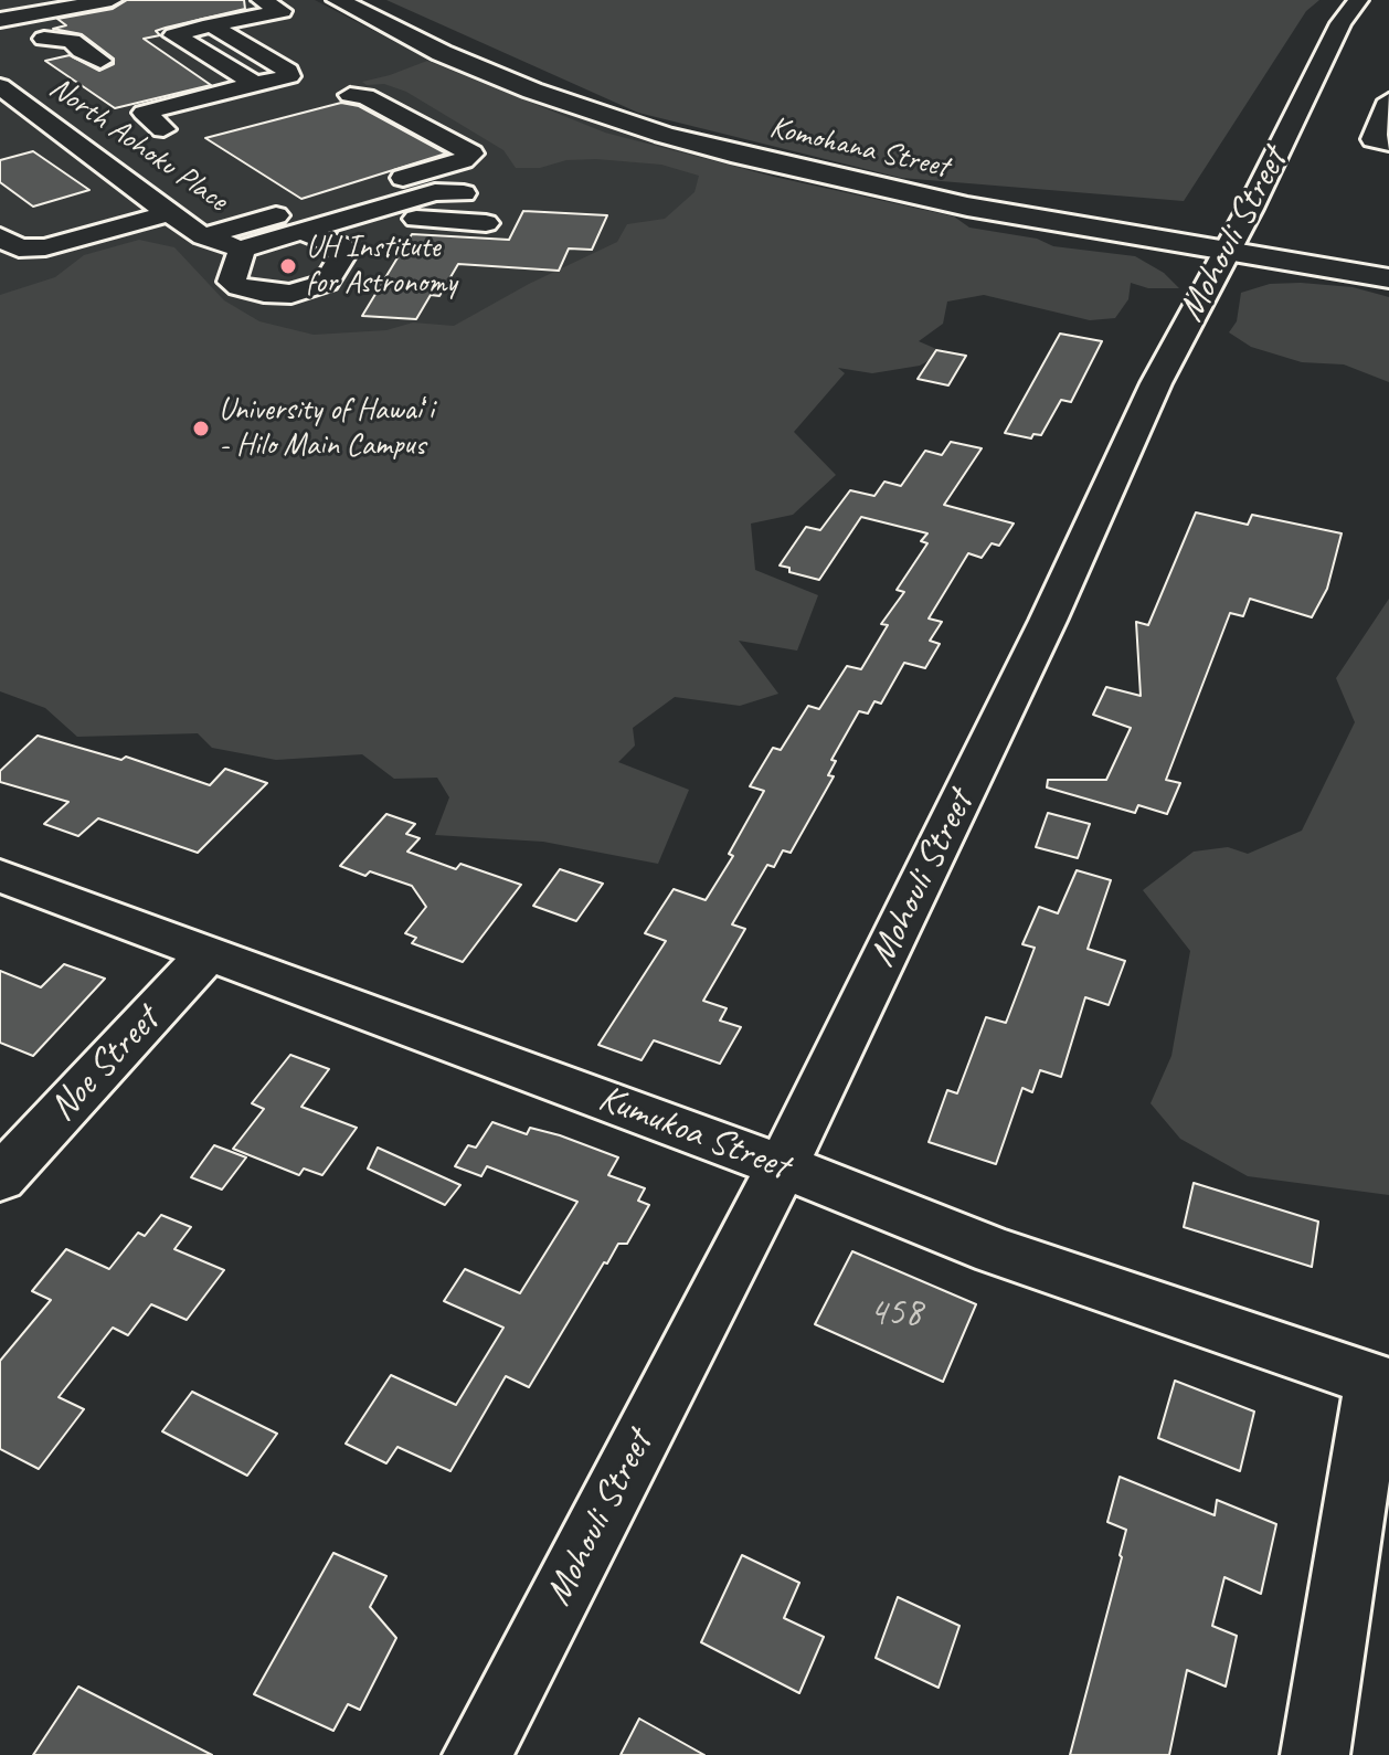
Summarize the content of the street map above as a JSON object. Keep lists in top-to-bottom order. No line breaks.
{"streets":{"main road":["Komohana Street"],"street":["North Aohoku Place","Mohouli Street","Noe Street","Kumukoa Street"]},"crossings":[["Komohana Street","Mohouli Street"],["Mohouli Street","Kumukoa Street"],["Noe Street","Kumukoa Street"]],"places":["UH Institute for Astronomy","University of Hawaiʻi - Hilo Main Campus"],"house_numbers":["458"]}
